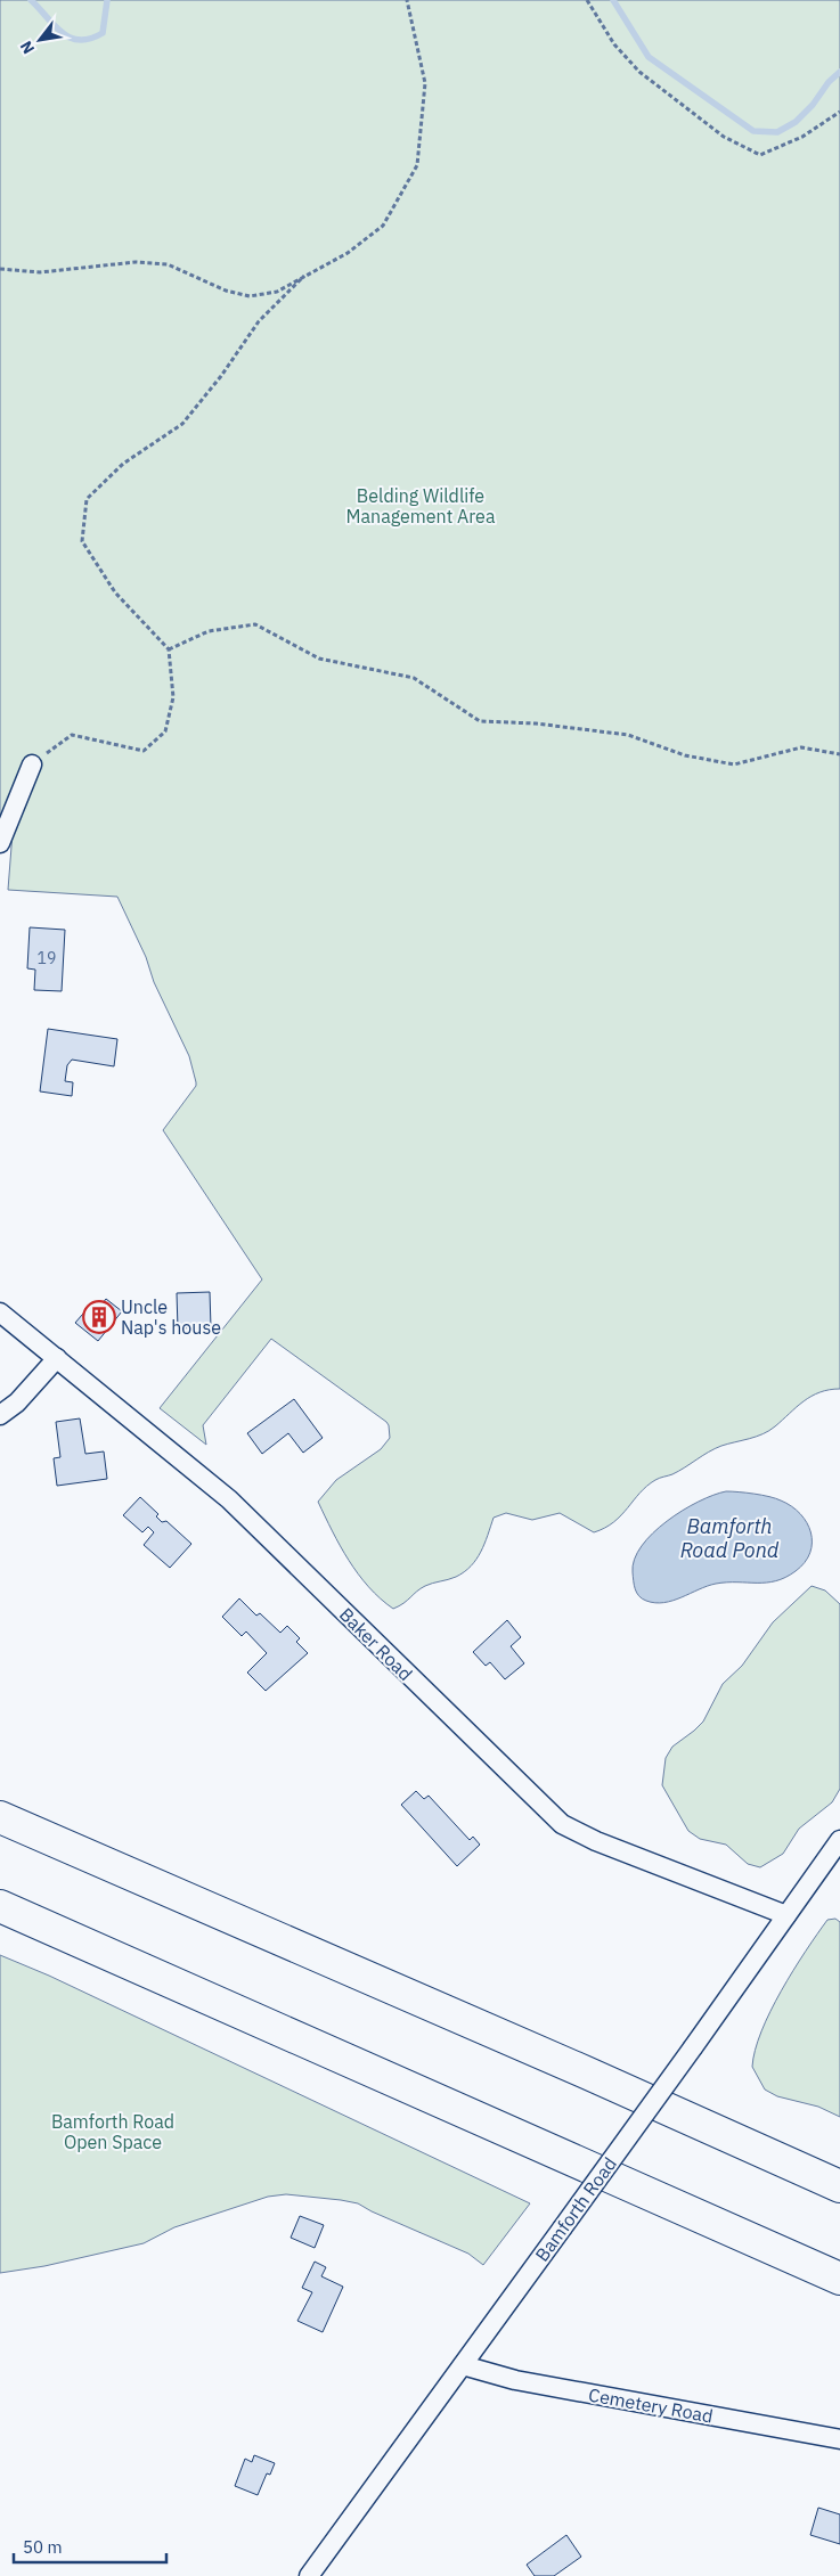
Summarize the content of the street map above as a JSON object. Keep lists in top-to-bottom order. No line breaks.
{"streets":{"street":["Baker Road","Bamforth Road","Cemetery Road"]},"crossings":[["Baker Road","Bamforth Road"],["Bamforth Road","Cemetery Road"]],"water":["Bamforth Road Pond"],"parks":["Belding Wildlife Management Area","Bamforth Road Open Space"],"places":{"building":["Uncle Nap's house"]},"house_numbers":["19"],"scale_bar":"50 m","north":"bottom left"}
